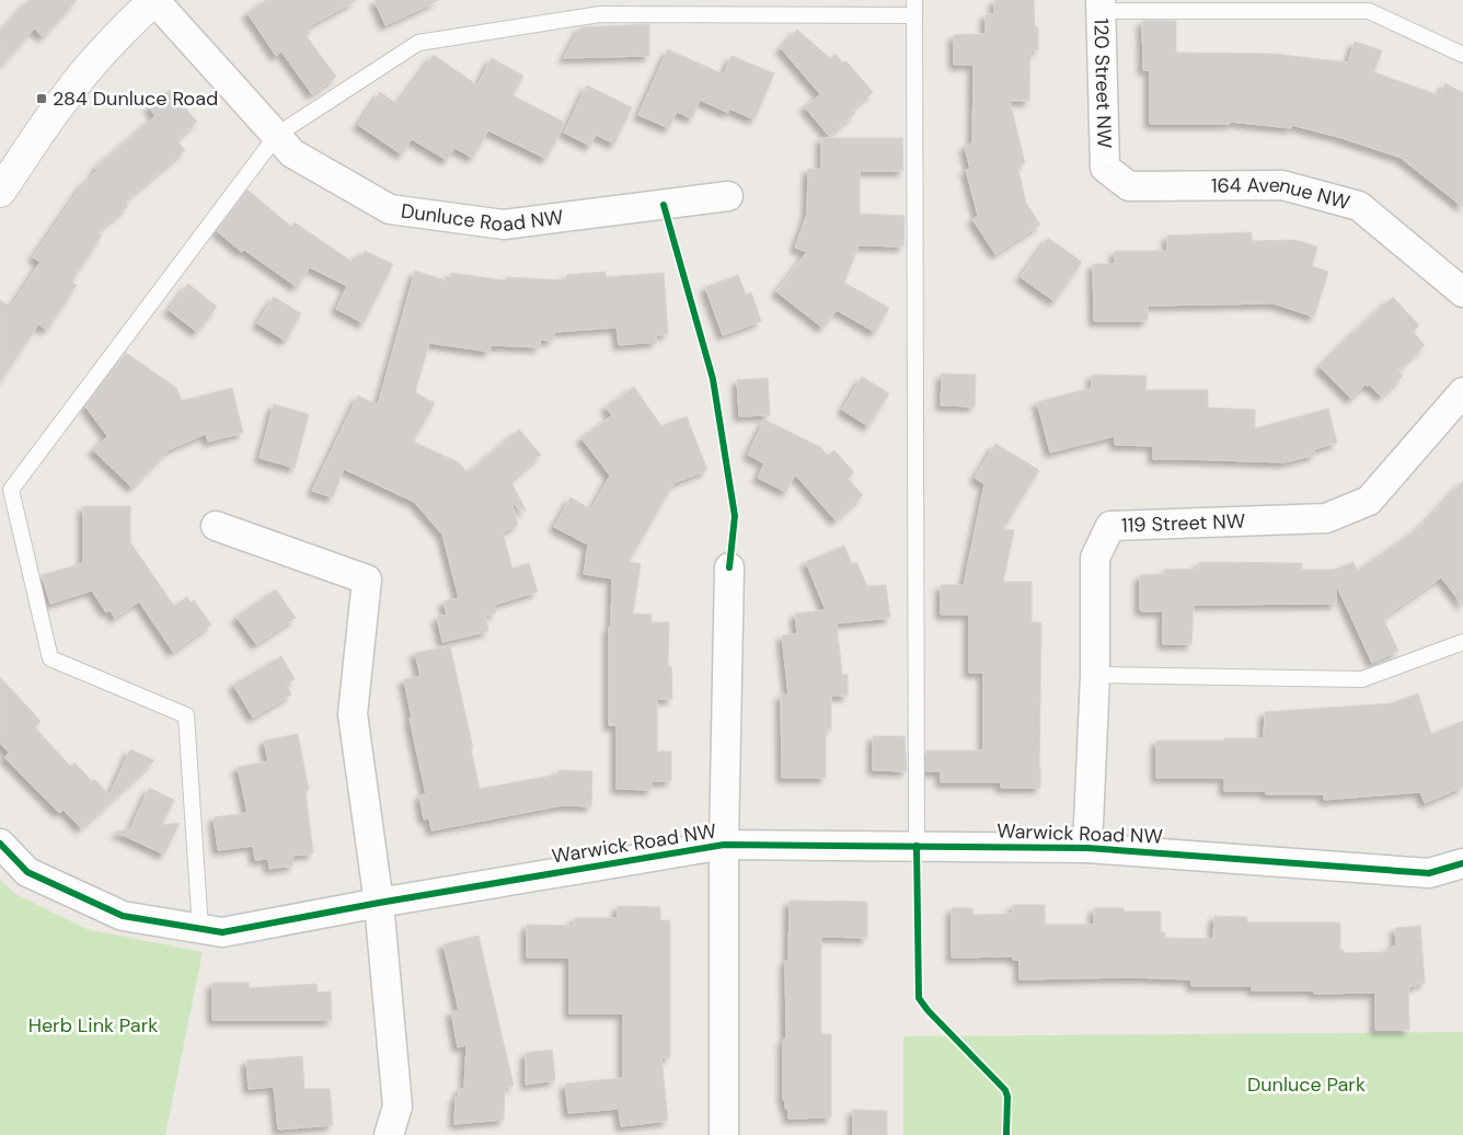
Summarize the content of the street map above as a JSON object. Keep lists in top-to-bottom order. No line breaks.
{"streets":{"street":["120 Street NW","164 Avenue NW","Dunluce Road NW","119 Street NW","Warwick Road NW"]},"crossings":[["120 Street NW","164 Avenue NW"],["119 Street NW","Warwick Road NW"]],"parks":["Herb Link Park","Dunluce Park"],"places":{"transit":["284 Dunluce Road"]}}
